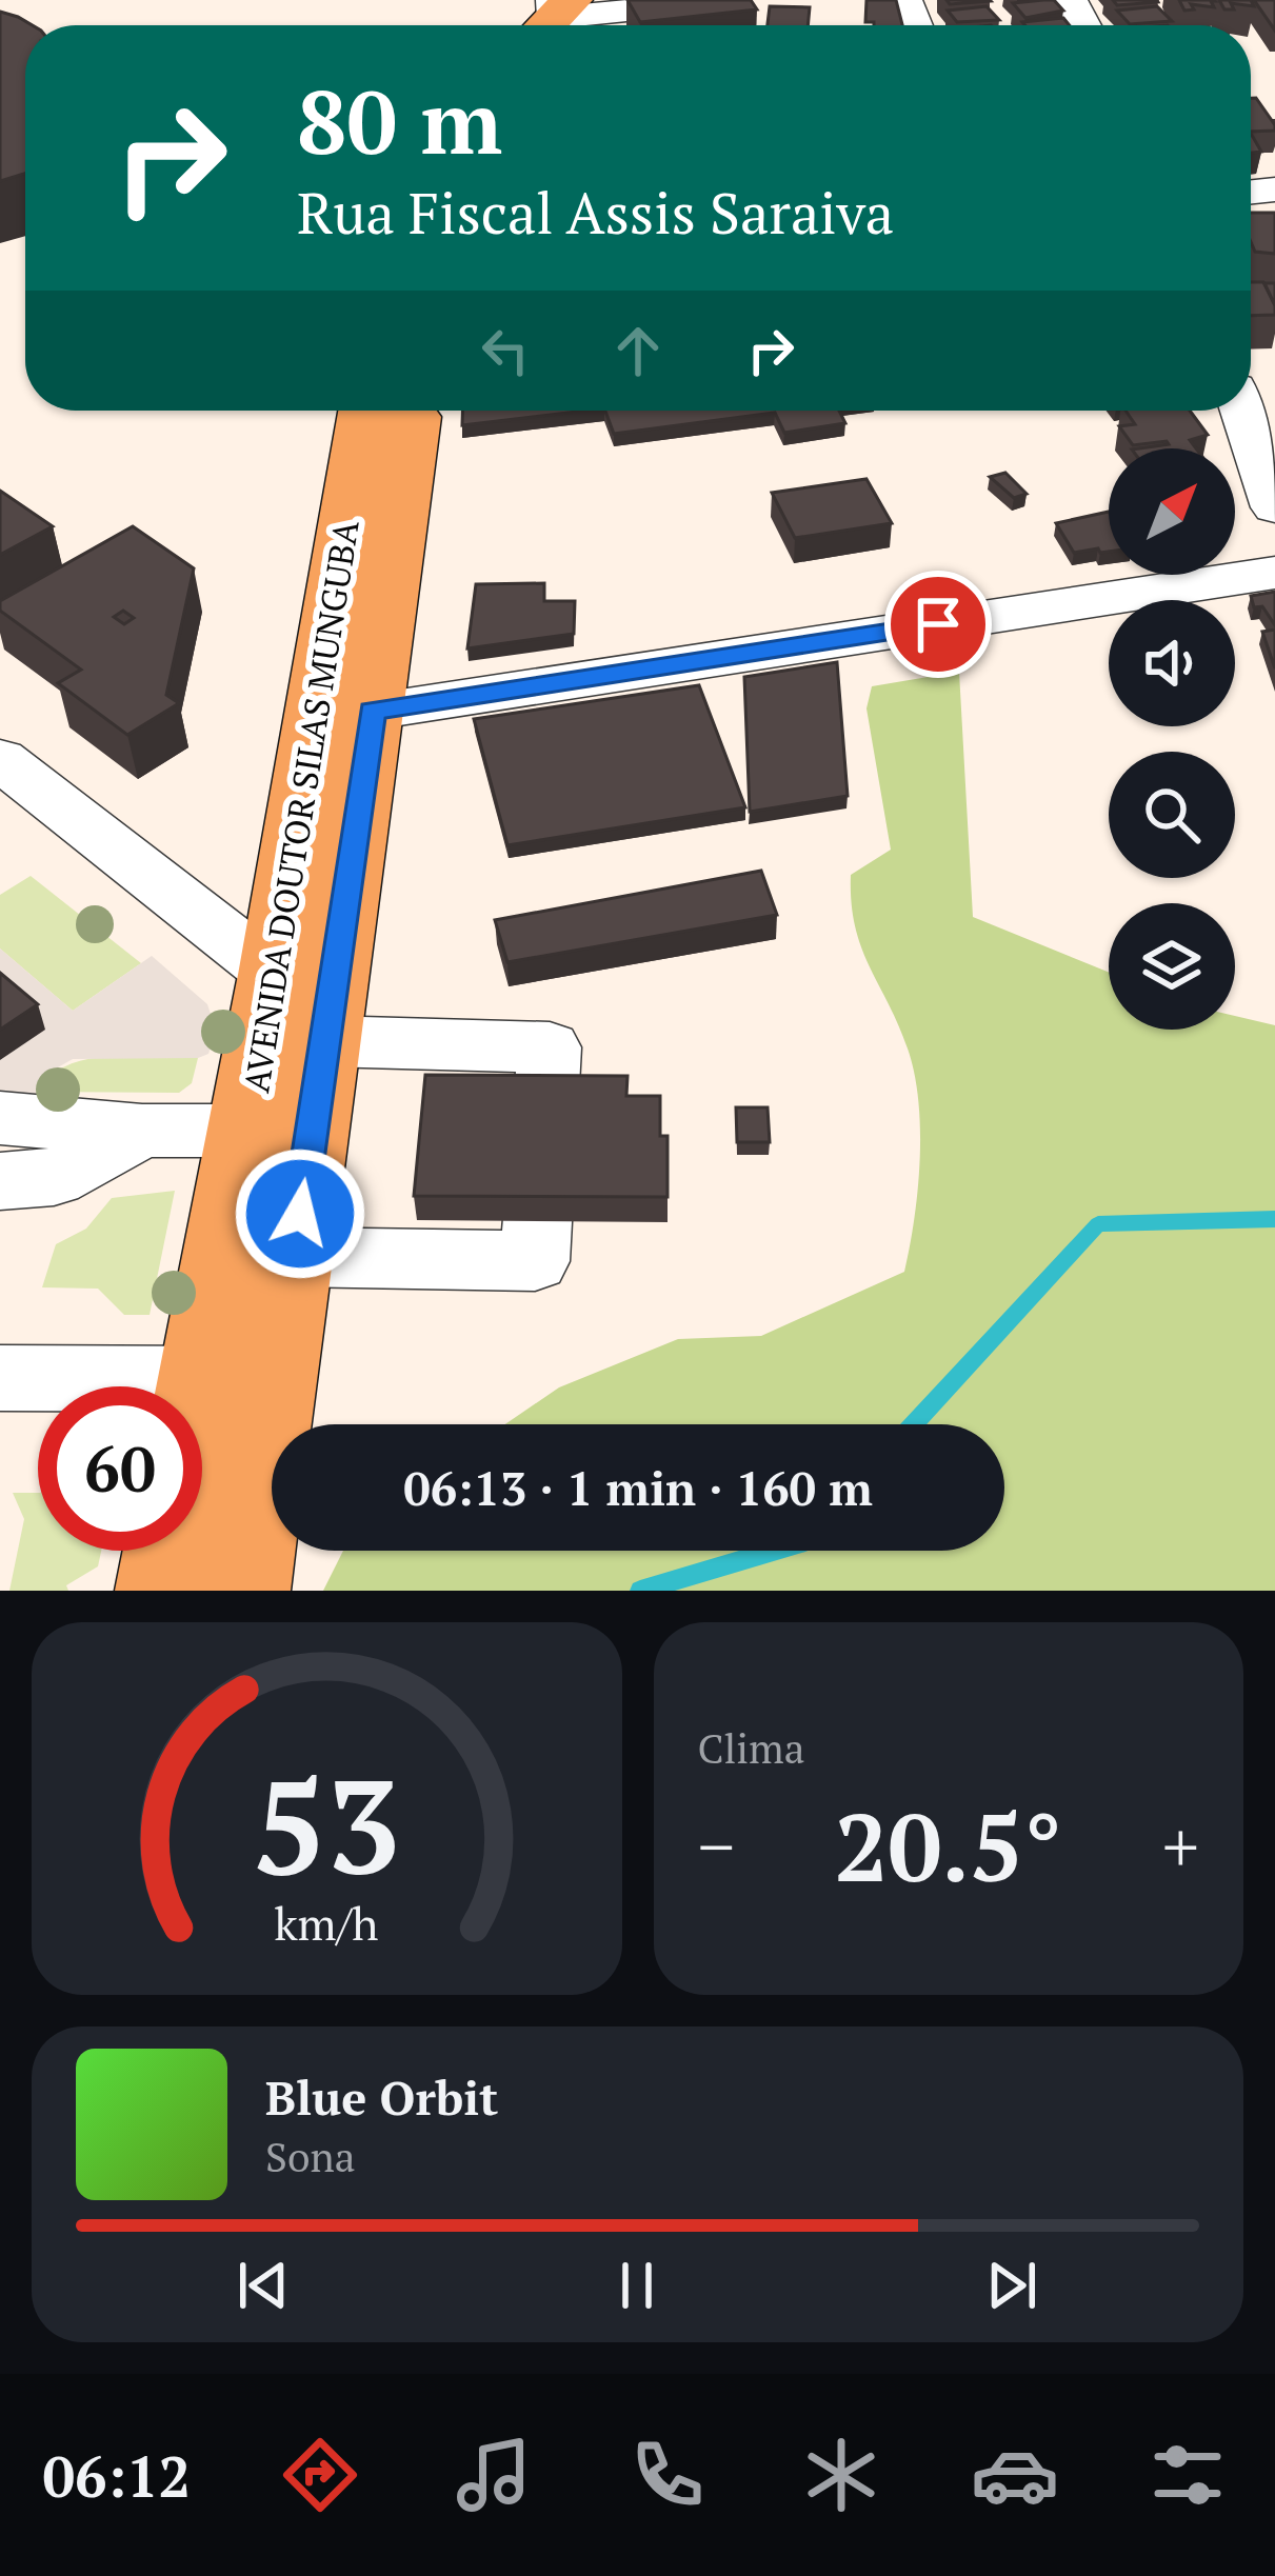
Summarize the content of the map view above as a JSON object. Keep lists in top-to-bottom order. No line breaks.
{"streets":{"main road":["AVENIDA DOUTOR SILAS MUNGUBA"]},"north":"top right","page":{"turn":["80 m","Rua Fiscal Assis Saraiva"],"limit":"60","trip":"06:13 · 1 min · 160 m","tile":"Clima","heat":["−","20.5°","+"],"song":["Blue Orbit","Sona"],"tabs":"06:12","gauge":["53","km/h"]}}
